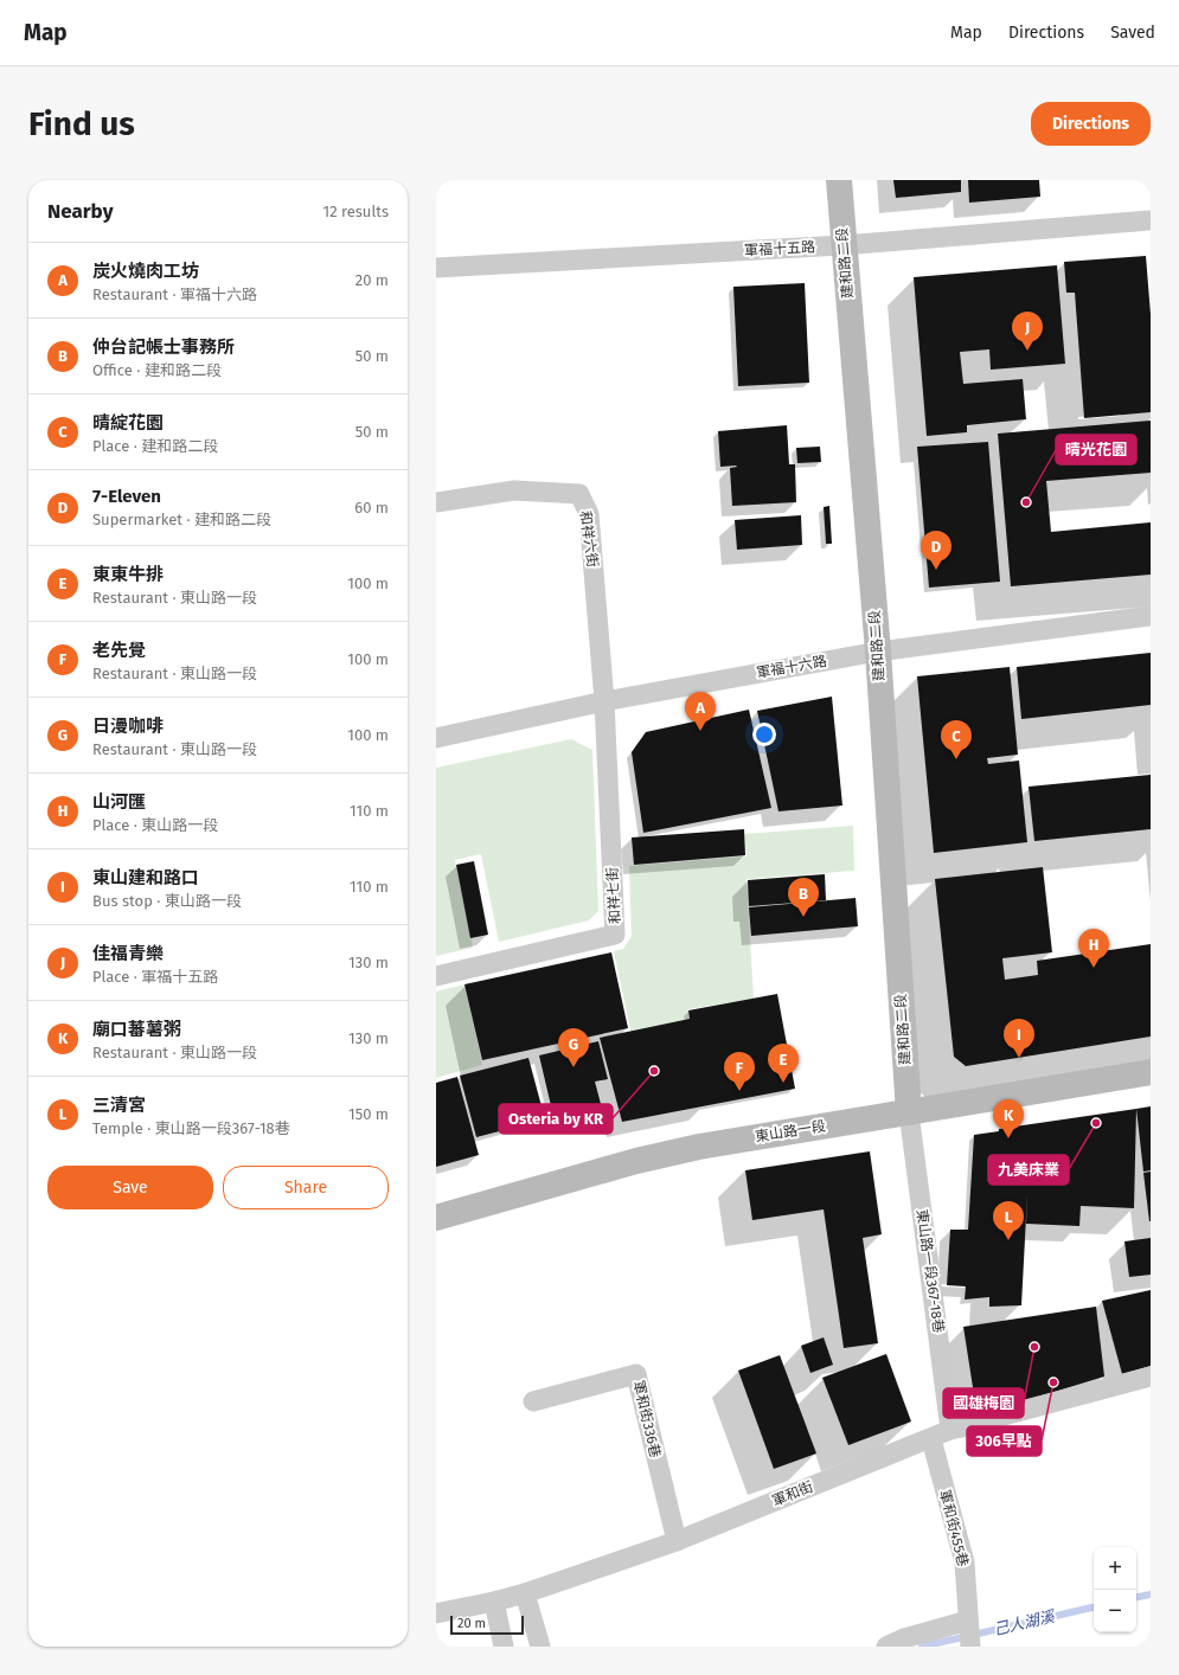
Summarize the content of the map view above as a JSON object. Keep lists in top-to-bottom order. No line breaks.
{"streets":{"street":["軍福十五路","建和路二段","和祥六街","軍福十六路","和祥七街","東山路一段","東山路一段367-18巷","軍和街336巷","軍和街","軍和街455巷"]},"crossings":[["軍福十五路","建和路二段"],["建和路二段","軍福十六路"],["建和路二段","東山路一段"],["建和路二段","東山路一段367-18巷"],["和祥六街","軍福十六路"],["和祥六街","和祥七街"],["軍福十六路","和祥七街"],["東山路一段","東山路一段367-18巷"],["東山路一段367-18巷","軍和街"],["軍和街336巷","軍和街"],["軍和街","軍和街455巷"]],"water":["己人湖溪"],"places":["晴光花園","Osteria by KR","九美床業","國雄梅園","306早點"],"scale_bar":"20 m","page":{"header":"Map","nav":["Map","Directions","Saved"],"buttons":["Directions",["Save","Share"]],"title":"Find us","heading":["Nearby","12 results"],"list":[{"mark":"A","name":"炭火燒肉工坊","note":"Restaurant · 軍福十六路","value":"20 m"},{"mark":"B","name":"仲台記帳士事務所","note":"Office · 建和路二段","value":"50 m"},{"mark":"C","name":"晴綻花園","note":"Place · 建和路二段","value":"50 m"},{"mark":"D","name":"7-Eleven","note":"Supermarket · 建和路二段","value":"60 m"},{"mark":"E","name":"東東牛排","note":"Restaurant · 東山路一段","value":"100 m"},{"mark":"F","name":"老先覺","note":"Restaurant · 東山路一段","value":"100 m"},{"mark":"G","name":"日漫咖啡","note":"Restaurant · 東山路一段","value":"100 m"},{"mark":"H","name":"山河匯","note":"Place · 東山路一段","value":"110 m"},{"mark":"I","name":"東山建和路口","note":"Bus stop · 東山路一段","value":"110 m"},{"mark":"J","name":"佳福青樂","note":"Place · 軍福十五路","value":"130 m"},{"mark":"K","name":"廟口蕃薯粥","note":"Restaurant · 東山路一段","value":"130 m"},{"mark":"L","name":"三清宮","note":"Temple · 東山路一段367-18巷","value":"150 m"}],"pins":["J","D","A","C","B","H","I","G","E","F","K","L"],"map_buttons":["+","−"],"scale":"20 m"}}
